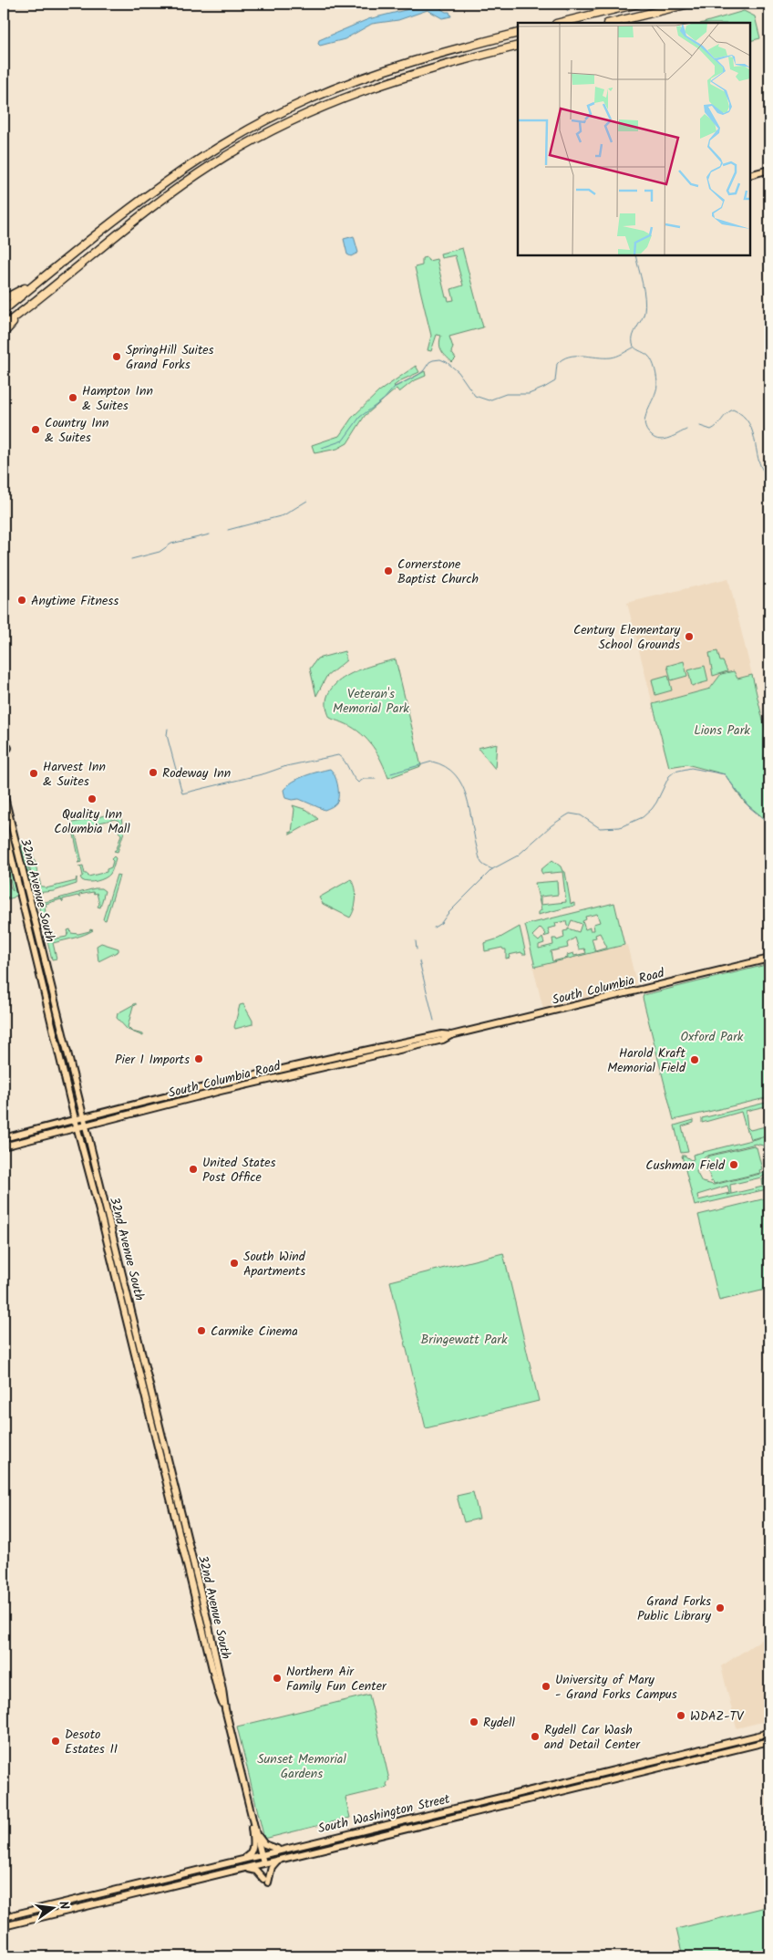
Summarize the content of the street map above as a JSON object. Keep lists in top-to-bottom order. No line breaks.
{"streets":{"main road":["32nd Avenue South","South Columbia Road","South Washington Street"]},"crossings":[["32nd Avenue South","South Columbia Road"],["32nd Avenue South","South Washington Street"]],"parks":["Veteran's Memorial Park","Lions Park","Oxford Park","Bringewatt Park","Sunset Memorial Gardens"],"places":["SpringHill Suites Grand Forks","Hampton Inn & Suites","Country Inn & Suites","Cornerstone Baptist Church","Anytime Fitness","Century Elementary School Grounds","Rodeway Inn","Harvest Inn & Suites","Quality Inn Columbia Mall","Pier 1 Imports","Harold Kraft Memorial Field","Cushman Field","United States Post Office","South Wind Apartments","Carmike Cinema","Grand Forks Public Library","Northern Air Family Fun Center","University of Mary - Grand Forks Campus","WDAZ-TV","Rydell","Rydell Car Wash and Detail Center","Desoto Estates II"],"north":"right"}
